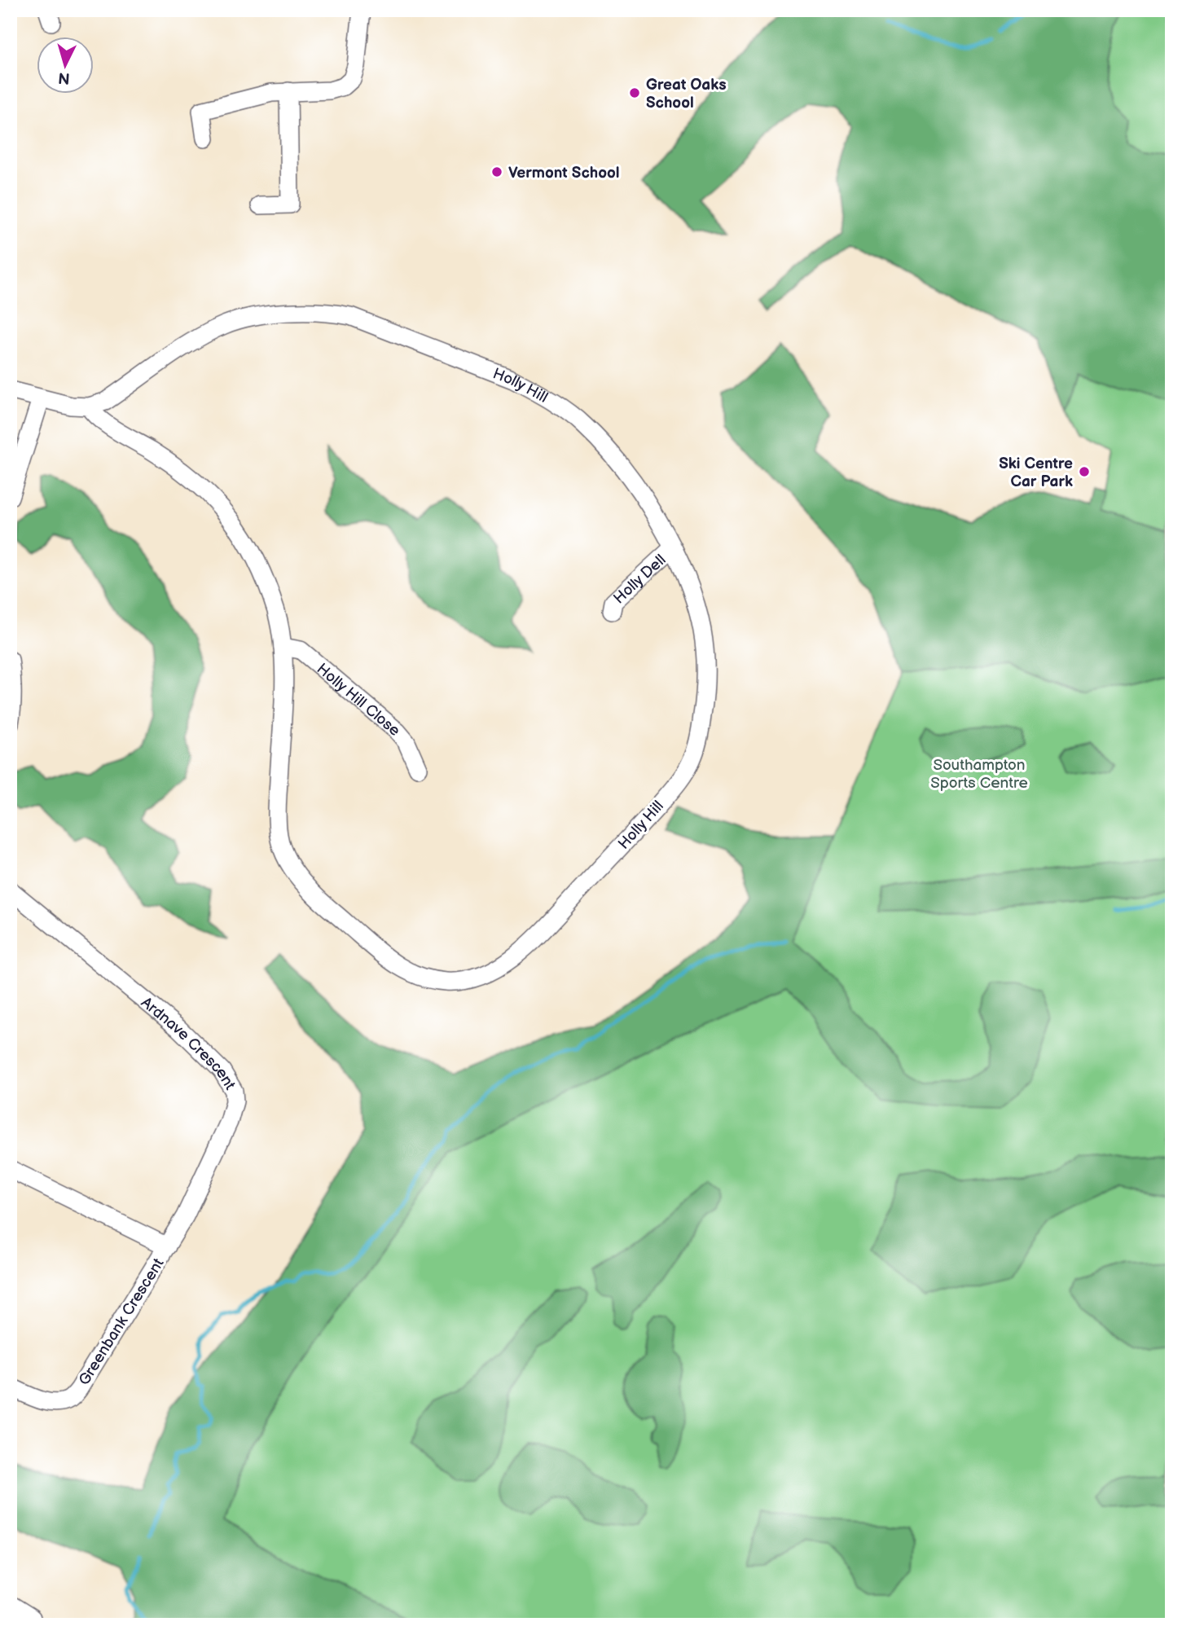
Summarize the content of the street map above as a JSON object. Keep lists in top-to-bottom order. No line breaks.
{"streets":{"street":["Holly Hill","Holly Dell","Holly Hill Close","Ardnave Crescent","Greenbank Crescent"]},"crossings":[["Holly Hill","Holly Dell"],["Holly Hill","Holly Hill Close"],["Ardnave Crescent","Greenbank Crescent"]],"parks":["Southampton Sports Centre"],"places":["Great Oaks School","Vermont School","Ski Centre Car Park"],"north":"bottom"}
